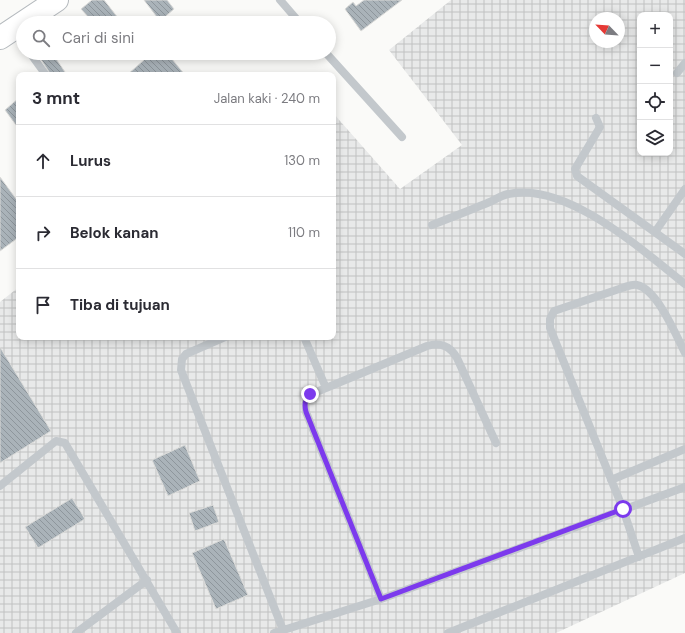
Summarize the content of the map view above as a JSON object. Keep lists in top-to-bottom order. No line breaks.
{"north":"top left","page":{"map_buttons":["+","−"],"search":"Cari di sini","heading":["3 mnt","Jalan kaki · 240 m"],"list":[["Lurus","130 m"],["Belok kanan","110 m"],"Tiba di tujuan"]}}
